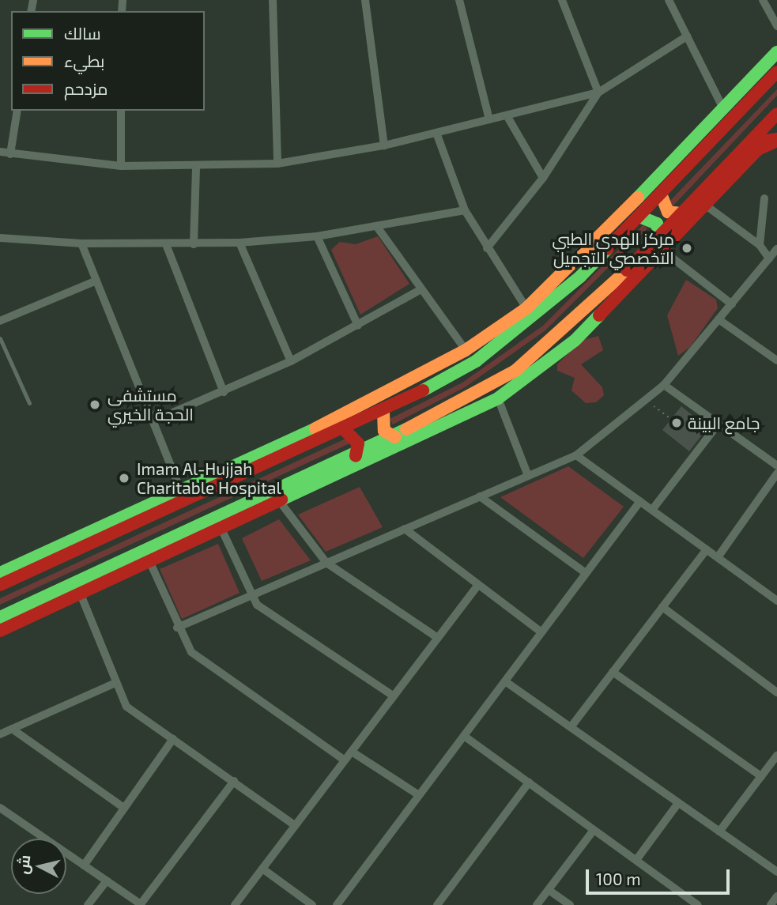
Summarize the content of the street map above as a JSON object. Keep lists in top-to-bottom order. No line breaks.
{"places":["مركز الهدى الطبي التخصصي للتجميل","مستشفى الحجة الخيري","جامع البينة","Imam Al-Hujjah Charitable Hospital"],"legend":["سالك","بطيء","مزدحم"],"scale_bar":"100 m","north":"left"}
